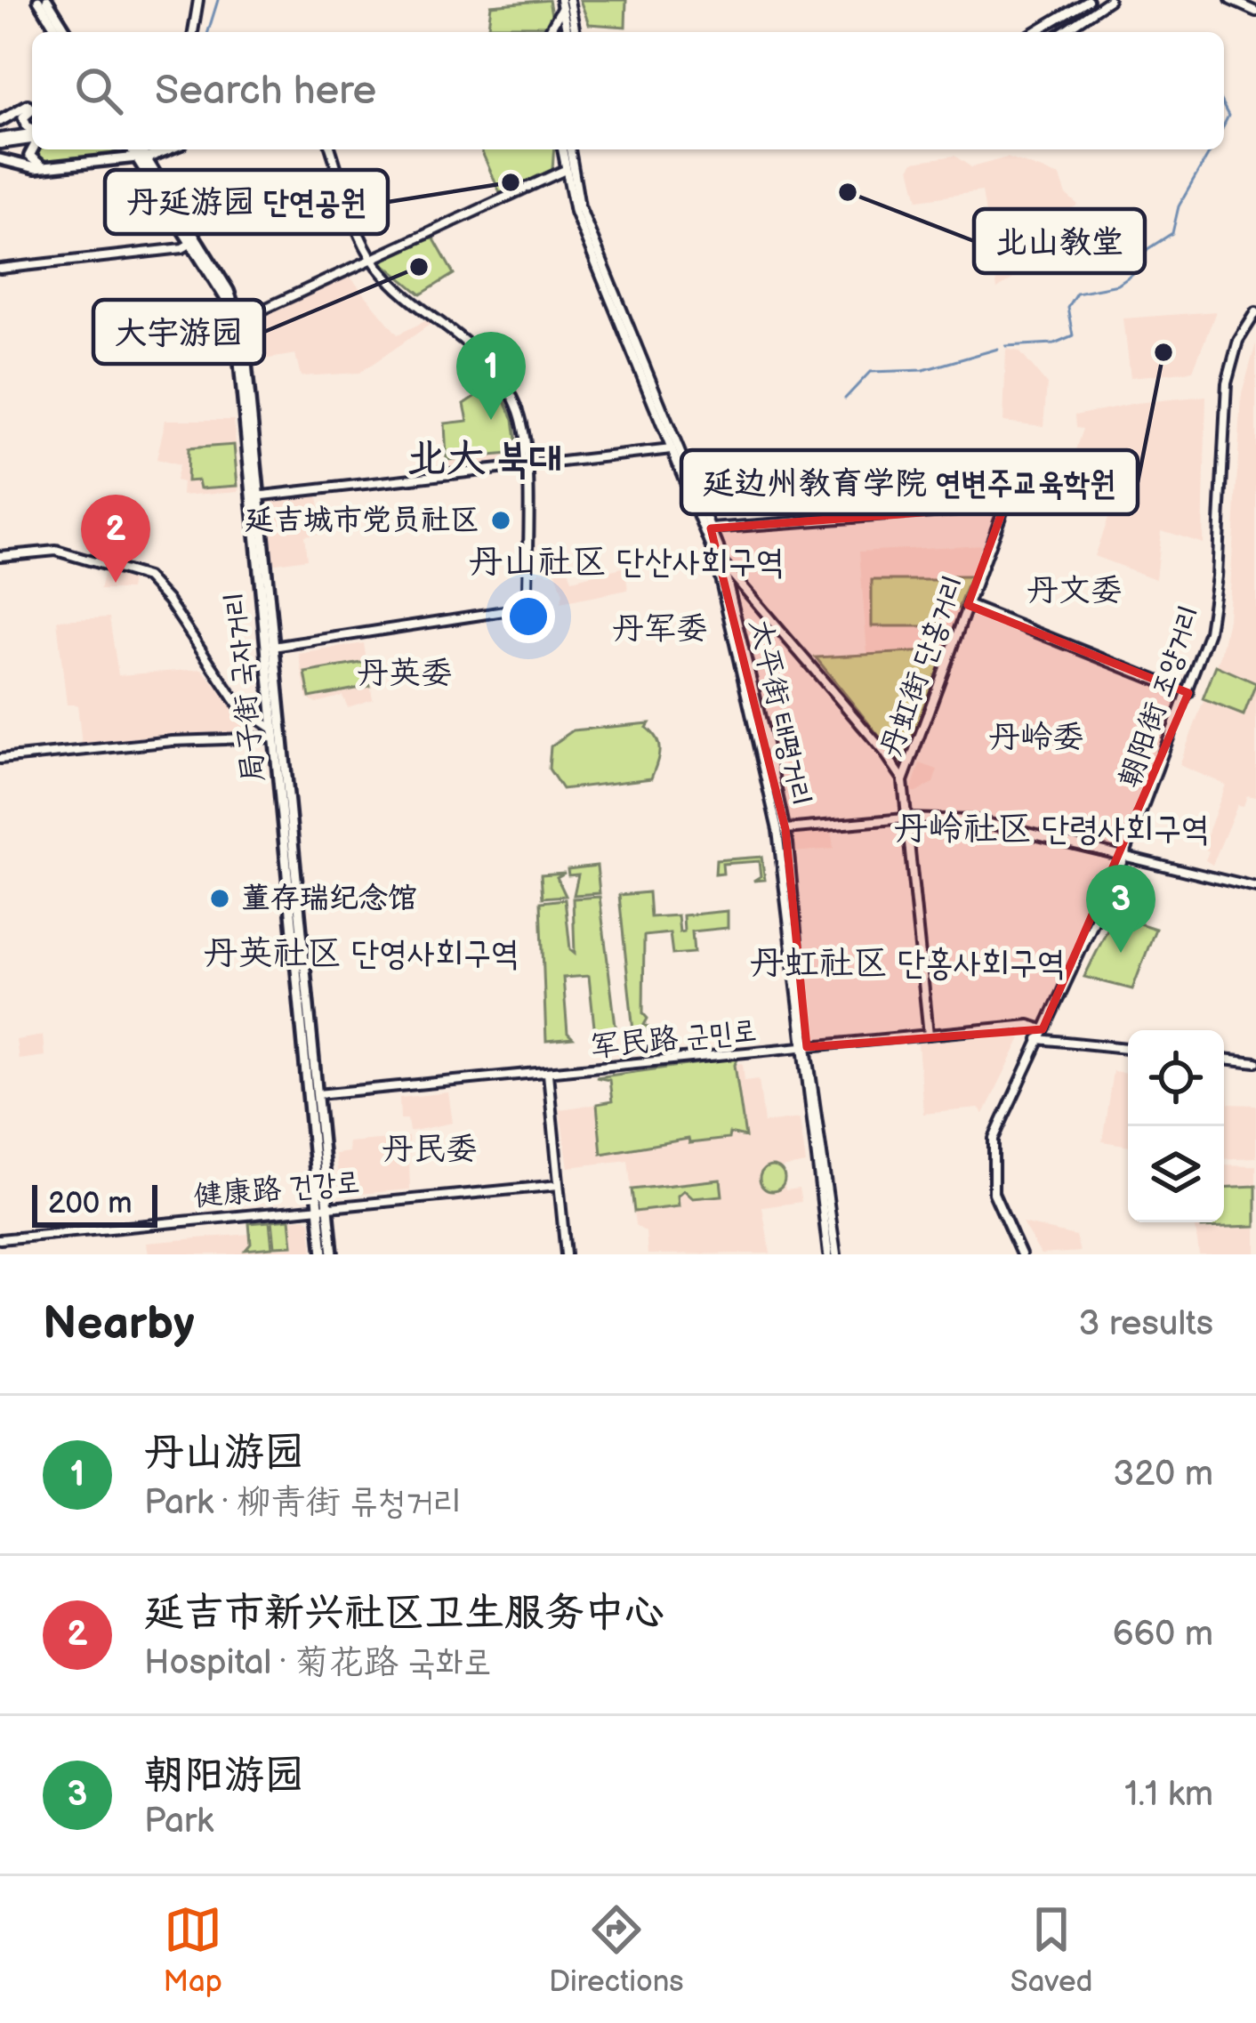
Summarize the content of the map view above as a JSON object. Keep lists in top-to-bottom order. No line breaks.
{"streets":{"main road":["局子街 국자거리"],"street":["丹虹街 단홍거리","朝阳街 조양거리","太平街 태평거리","军民路 군민로","健康路 건강로"]},"crossings":[["丹虹街 단홍거리","太平街 태평거리"],["丹虹街 단홍거리","军民路 군민로"],["局子街 국자거리","军民路 군민로"],["局子街 국자거리","健康路 건강로"],["朝阳街 조양거리","军民路 군민로"],["太平街 태평거리","军民路 군민로"]],"districts":["北大 북대","丹山社区 단산사회구역","丹文委","丹军委","丹英委","丹岭委","丹岭社区 단령사회구역","丹英社区 단영사회구역","丹虹社区 단홍사회구역","丹民委"],"places":["丹延游园 단연공원","北山教堂","大宇游园","延边州教育学院 연변주교육학원","延吉城市党员社区","董存瑞纪念馆"],"scale_bar":"200 m","page":{"search":"Search here","pins":["1","2","3"],"scale":"200 m","heading":["Nearby","3 results"],"list":[{"mark":"1","name":"丹山游园","note":"Park · 柳青街 류청거리","value":"320 m"},{"mark":"2","name":"延吉市新兴社区卫生服务中心","note":"Hospital · 菊花路 국화로","value":"660 m"},{"mark":"3","name":"朝阳游园","note":"Park","value":"1.1 km"}],"nav":["Map","Directions","Saved"]}}
